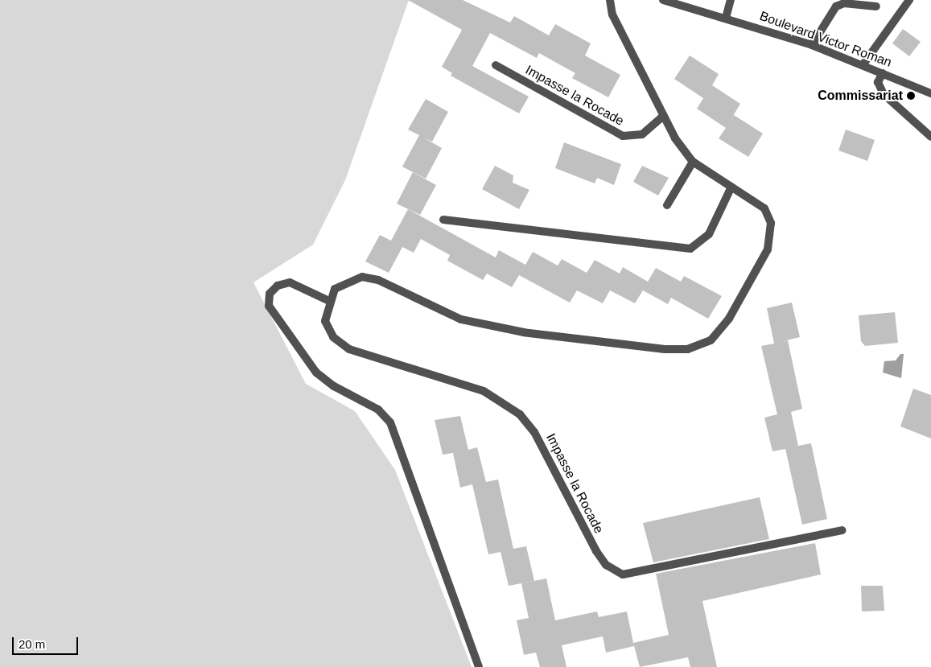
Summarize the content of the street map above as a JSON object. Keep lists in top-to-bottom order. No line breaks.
{"streets":{"street":["Boulevard Victor Roman","Impasse la Rocade"]},"places":["Commissariat"],"scale_bar":"20 m"}
